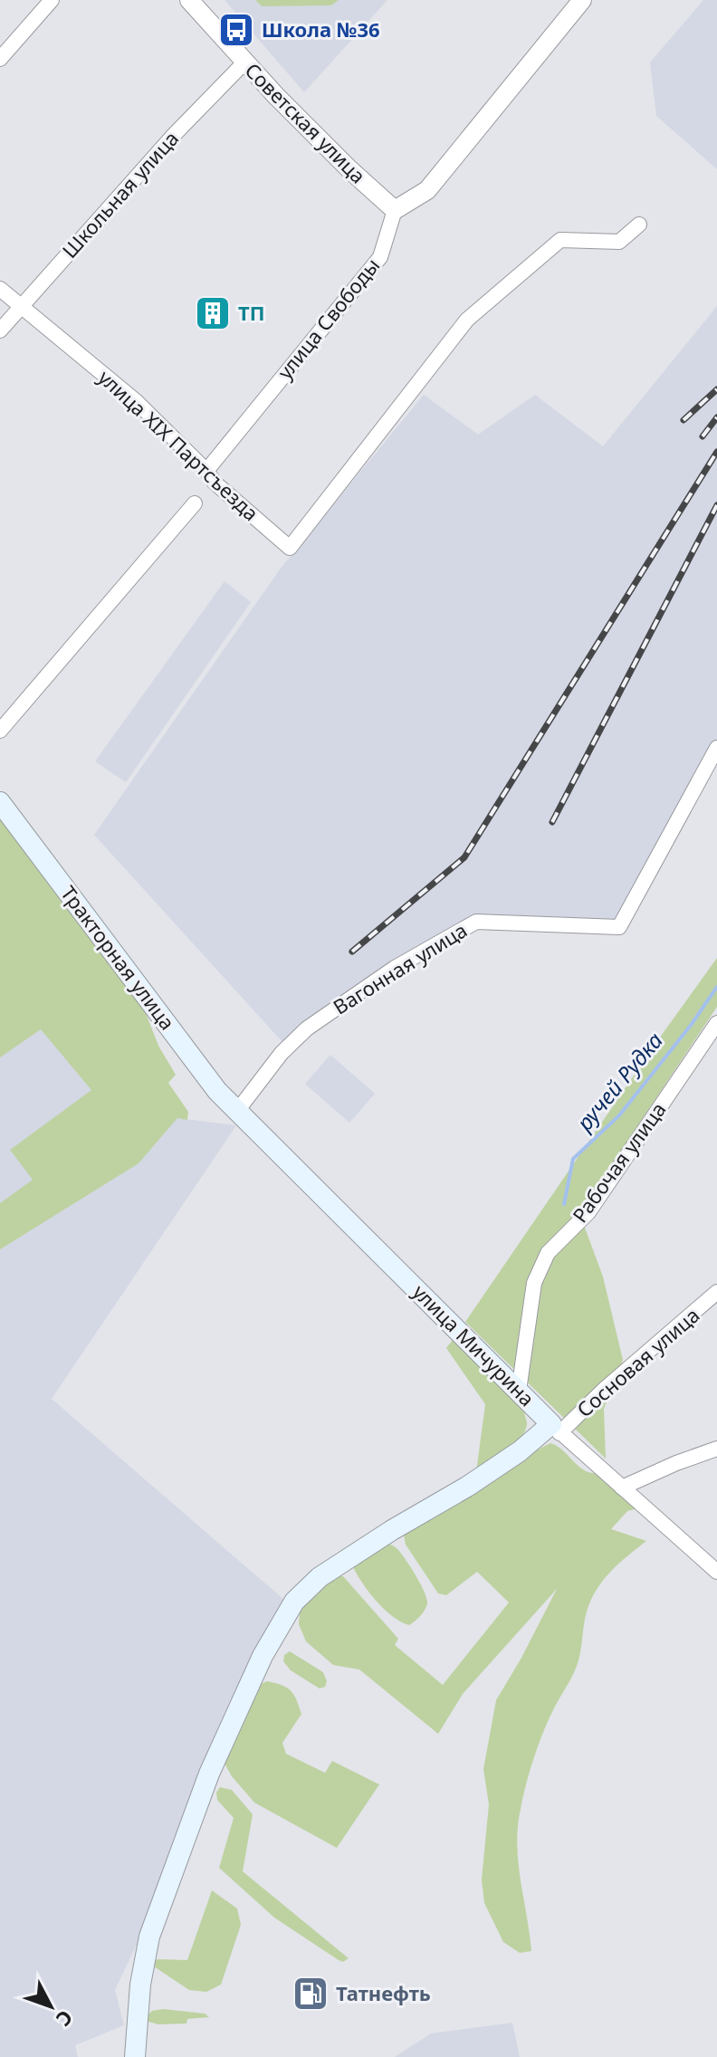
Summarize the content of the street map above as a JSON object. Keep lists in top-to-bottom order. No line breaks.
{"streets":{"main road":["Тракторная улица","улица Мичурина"],"street":["Советская улица","Школьная улица","улица Свободы","улица XIX Партсъезда","Вагонная улица","Рабочая улица","Сосновая улица"]},"crossings":[["Советская улица","Школьная улица"],["Советская улица","улица Свободы"],["Школьная улица","улица XIX Партсъезда"],["улица Свободы","улица XIX Партсъезда"],["Тракторная улица","Вагонная улица"],["Тракторная улица","улица Мичурина"],["Вагонная улица","улица Мичурина"],["Рабочая улица","улица Мичурина"],["улица Мичурина","Сосновая улица"]],"water":["ручей Рудка"],"places":{"bus stop":["Школа №36"],"building":["ТП"],"fuel station":["Татнефть"]},"north":"bottom right"}
